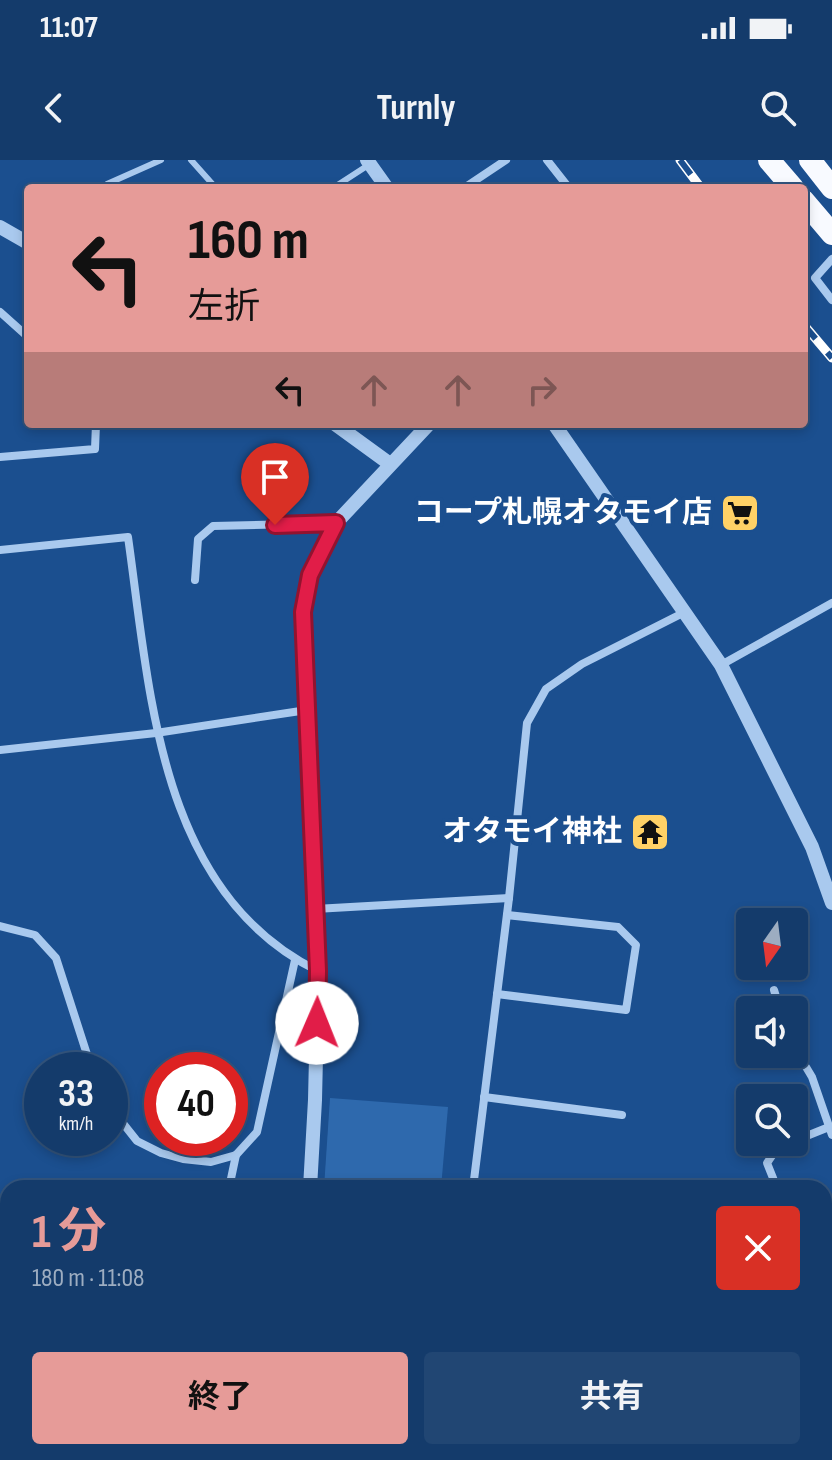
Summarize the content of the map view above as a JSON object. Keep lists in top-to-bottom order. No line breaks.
{"places":{"supermarket":["コープ札幌オタモイ店"],"temple":["オタモイ神社"]},"north":"bottom","page":{"status":"11:07","header":"Turnly","turn":["160 m","左折"],"speed":"33 km/h","limit":"40","heading":["1 分","180 m · 11:08"],"buttons":["終了","共有"]}}
